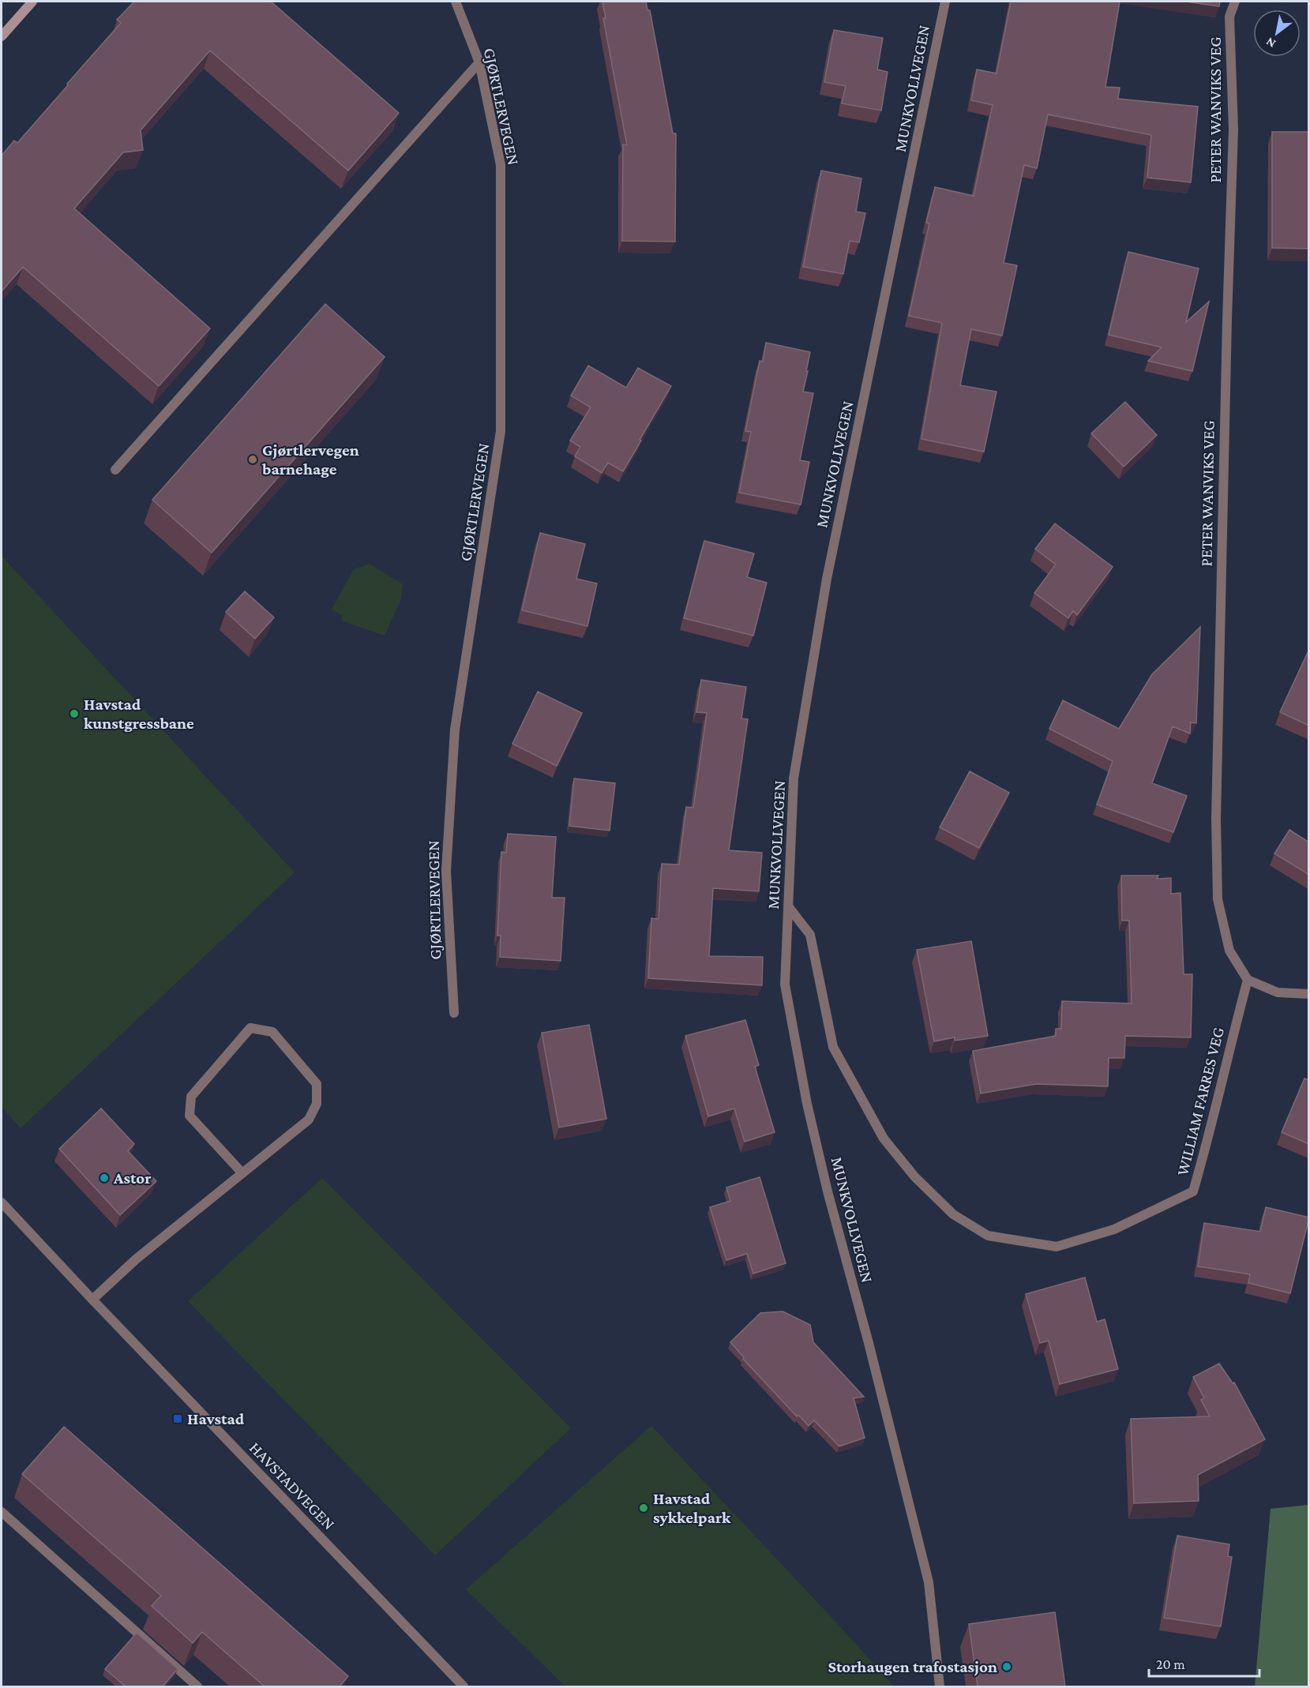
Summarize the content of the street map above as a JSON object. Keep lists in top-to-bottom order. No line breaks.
{"streets":{"street":["MUNKVOLLVEGEN","GJØRTLERVEGEN","PETER WANVIKS VEG","WILLIAM FARRES VEG","HAVSTADVEGEN"]},"crossings":[["MUNKVOLLVEGEN","WILLIAM FARRES VEG"],["PETER WANVIKS VEG","WILLIAM FARRES VEG"]],"places":{"other":["Gjørtlervegen barnehage","Havstad kunstgressbane","Astor","Havstad sykkelpark","Storhaugen trafostasjon"],"transit":["Havstad"]},"scale_bar":"20 m","north":"bottom left"}
